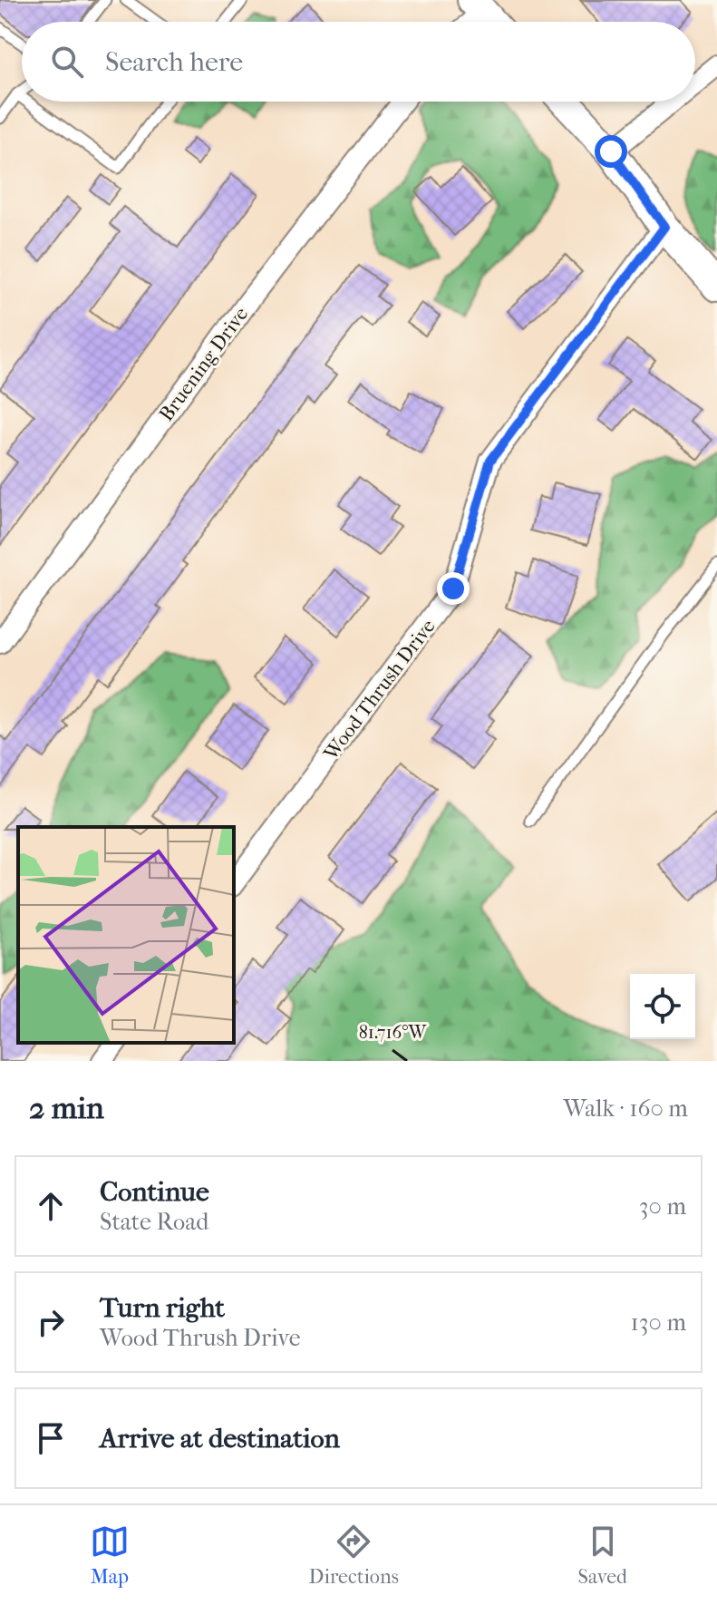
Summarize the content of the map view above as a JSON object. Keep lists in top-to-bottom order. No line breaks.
{"streets":{"street":["Bruening Drive","Wood Thrush Drive"]},"page":{"search":"Search here","heading":["2 min","Walk · 160 m"],"list":[["Continue","State Road","30 m"],["Turn right","Wood Thrush Drive","130 m"],"Arrive at destination"],"nav":["Map","Directions","Saved"]},"coordinates":["81.716°W"]}
